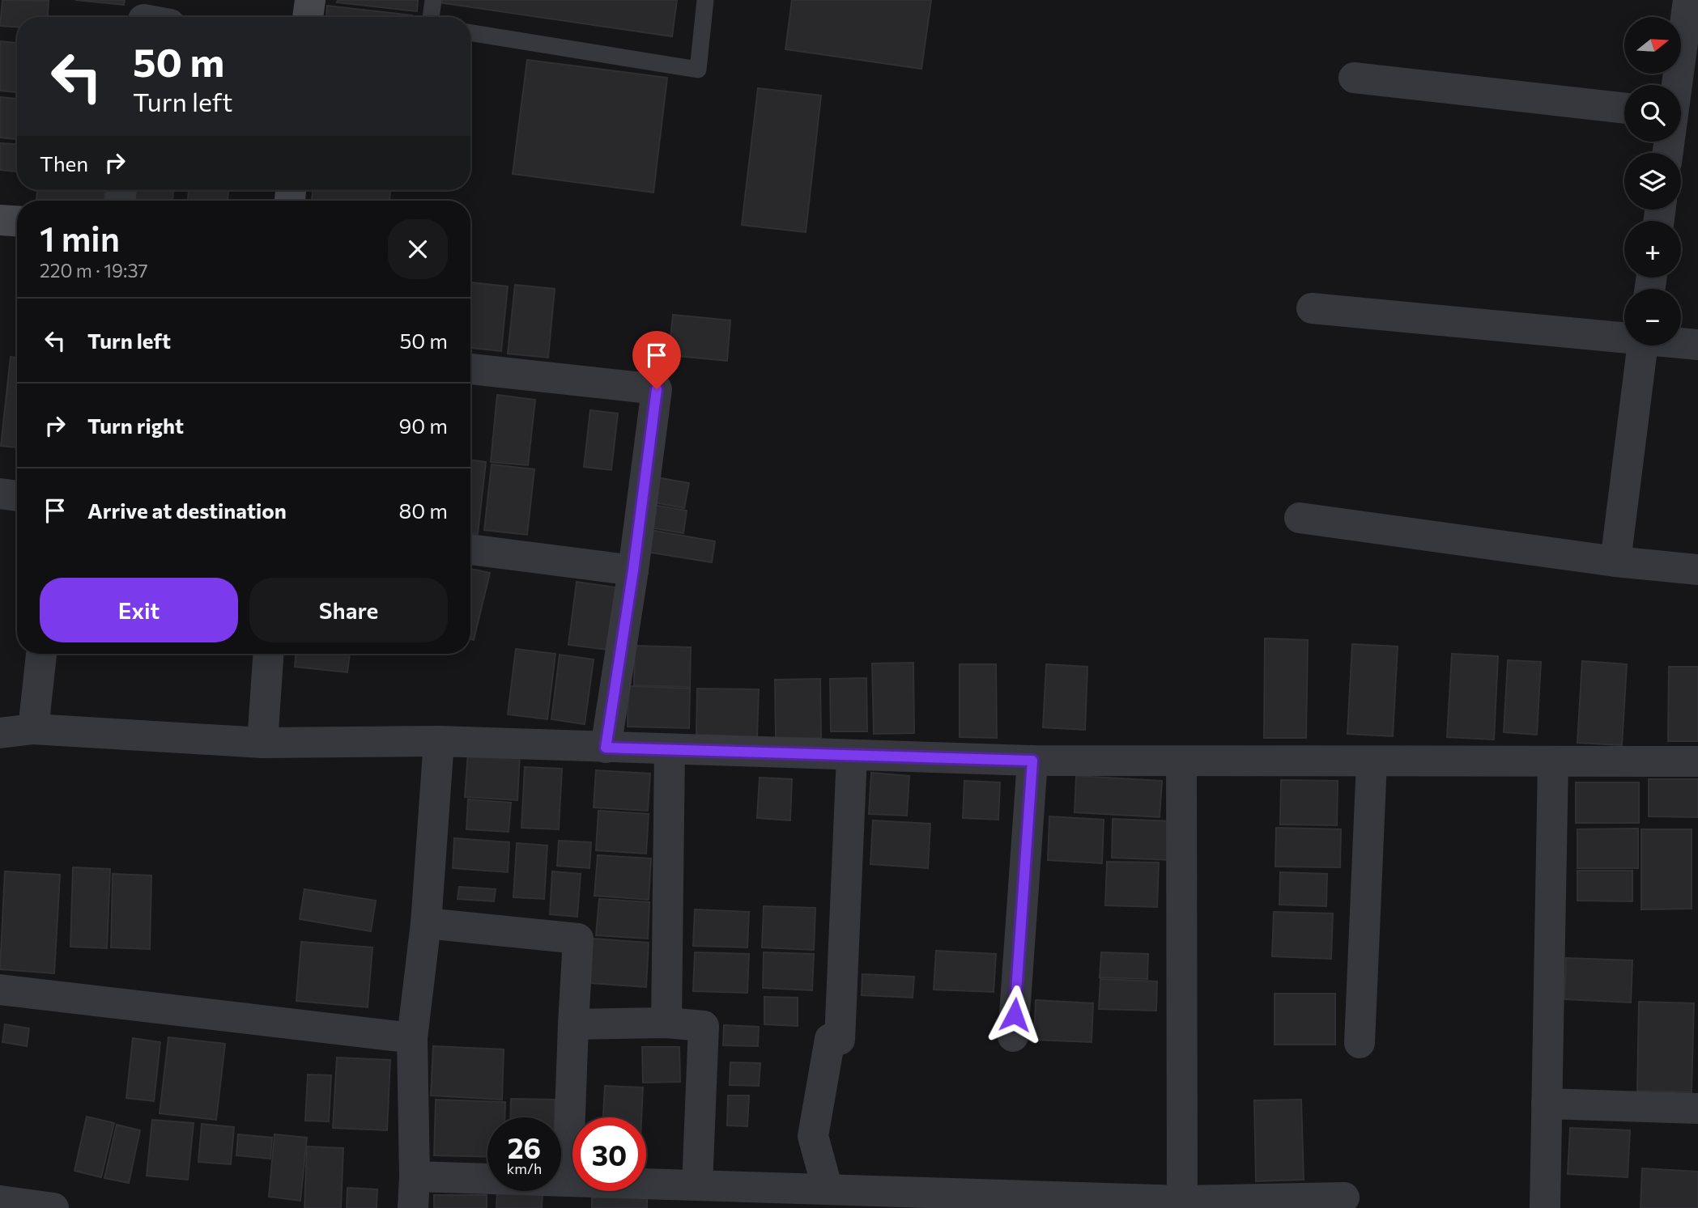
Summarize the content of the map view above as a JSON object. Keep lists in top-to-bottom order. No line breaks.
{"north":"right","page":{"map_buttons":["+","−"],"turn":["50 m","Turn left"],"then":"Then","heading":["1 min","220 m · 19:37"],"list":[{"name":"Turn left","value":"50 m"},{"name":"Turn right","value":"90 m"},{"name":"Arrive at destination","value":"80 m"}],"buttons":["Exit","Share"],"speed":"26 km/h","limit":"30"}}
